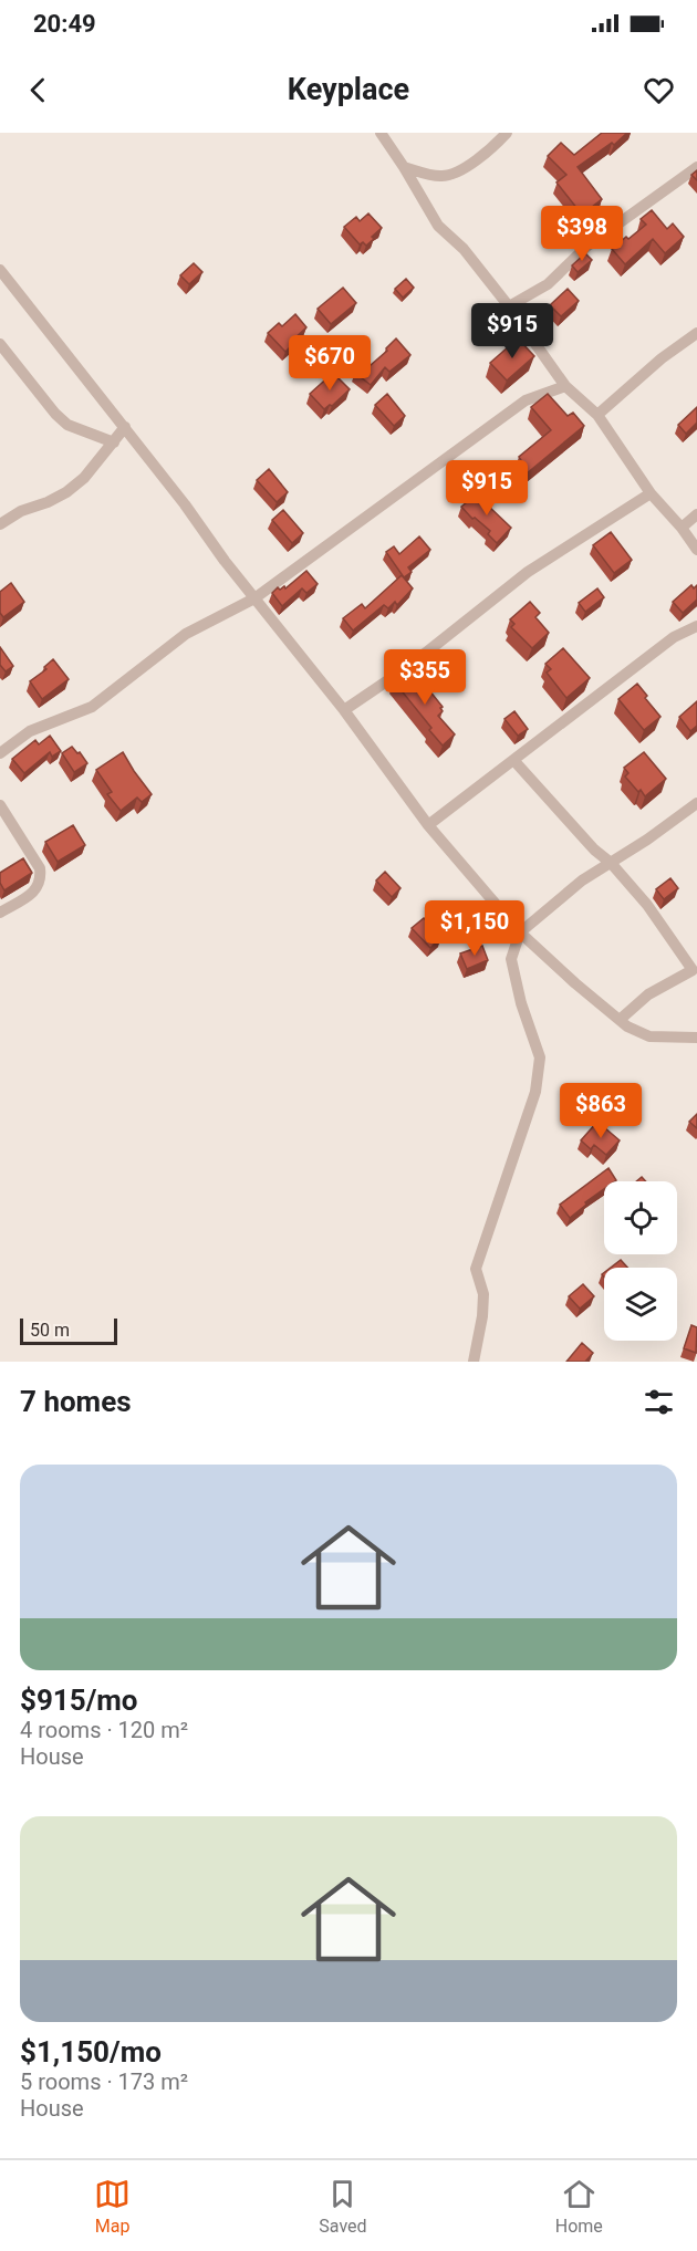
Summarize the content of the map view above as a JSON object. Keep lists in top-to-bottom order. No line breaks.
{"scale_bar":"50 m","page":{"status":"20:49","header":"Keyplace","price":["$398","$915","$670","$915","$355","$1,150","$863"],"scale":"50 m","heading":"7 homes","list":[{"name":"$915/mo","note":"4 rooms · 120 m² · House"},{"name":"$1,150/mo","note":"5 rooms · 173 m² · House"}],"tabs":["Map","Saved","Home"]}}
